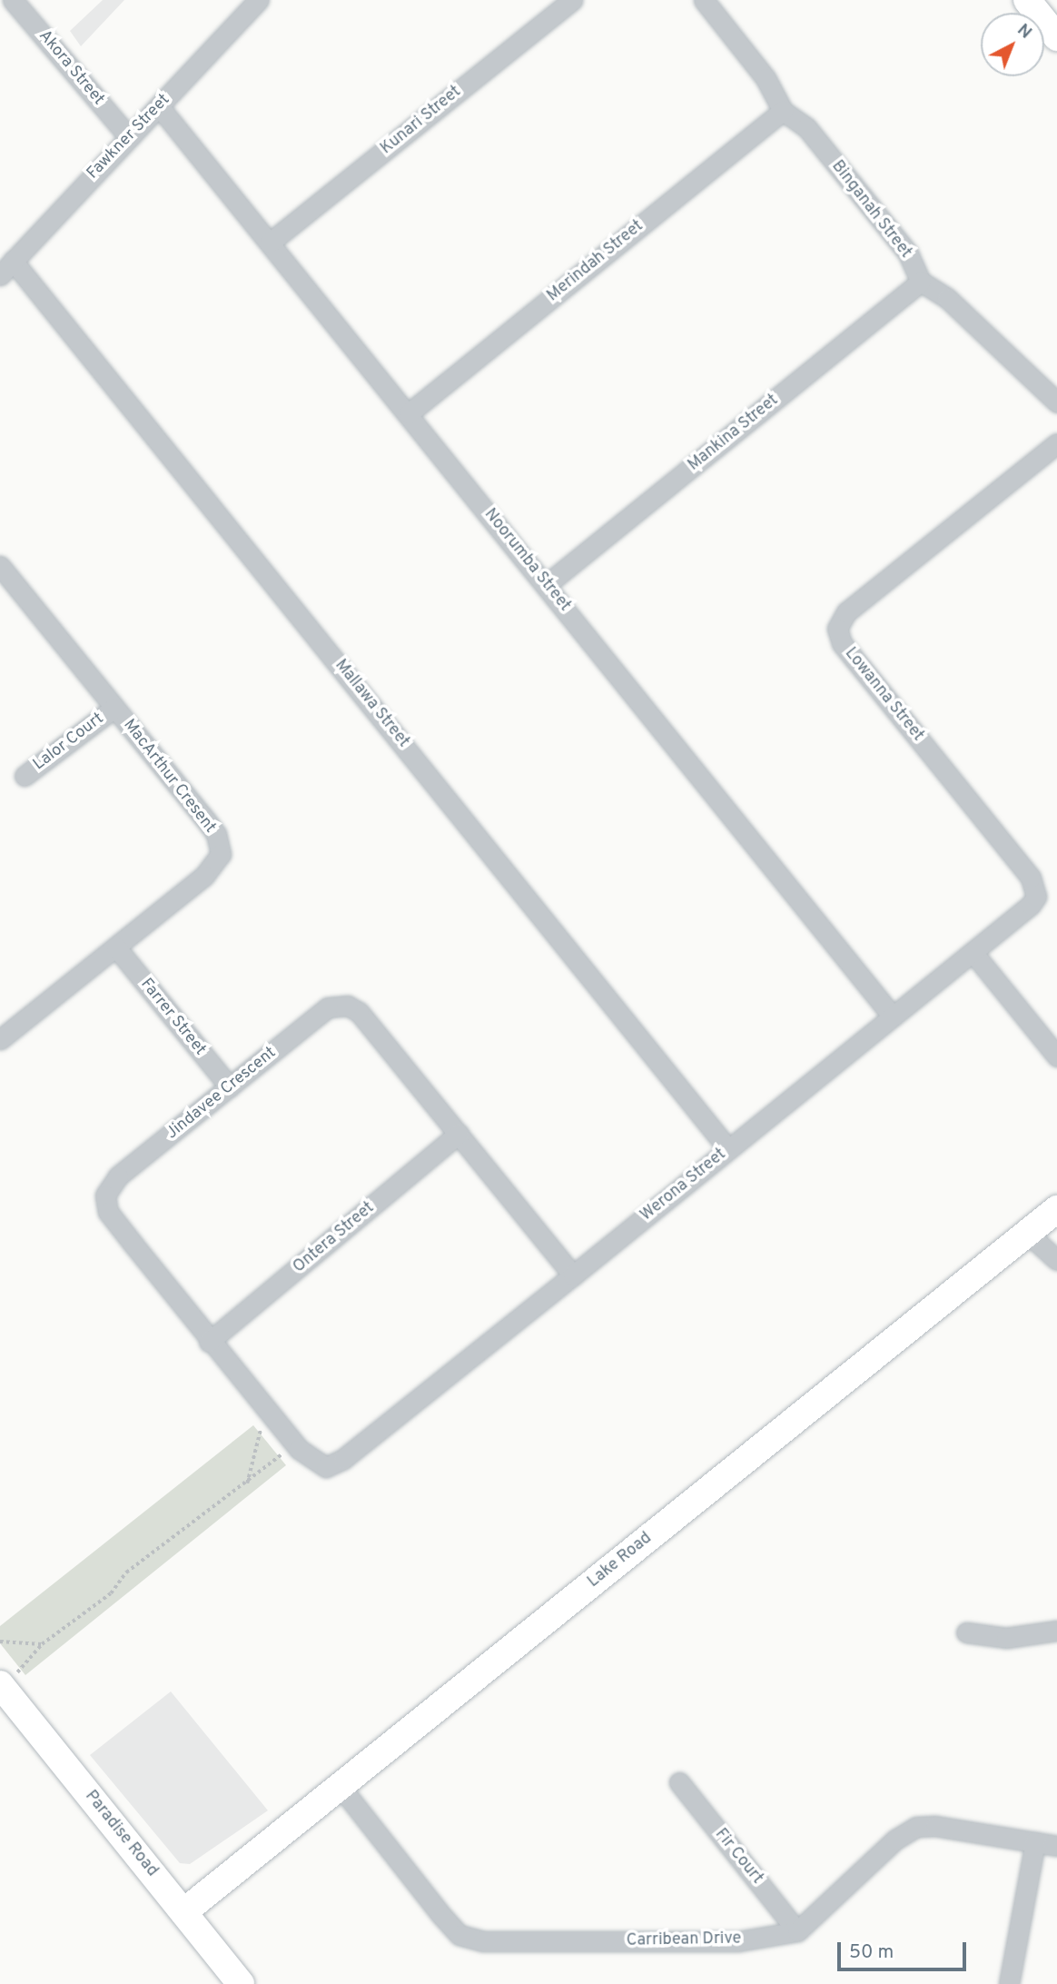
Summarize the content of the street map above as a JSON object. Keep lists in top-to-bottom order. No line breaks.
{"streets":{"street":["Akora Street","Kunari Street","Fawkner Street","Binganah Street","Merindah Street","Mankina Street","Noorumba Street","Lowanna Street","Mallawa Street","Lalor Court","MacArthur Cresent","Farrer Street","Jindavee Crescent","Werona Street","Ontera Street","Lake Road","Paradise Road","Fir Court","Carribean Drive"]},"crossings":[["Akora Street","Fawkner Street"],["Kunari Street","Noorumba Street"],["Fawkner Street","Noorumba Street"],["Fawkner Street","Mallawa Street"],["Binganah Street","Merindah Street"],["Binganah Street","Mankina Street"],["Merindah Street","Noorumba Street"],["Mankina Street","Noorumba Street"],["Noorumba Street","Werona Street"],["Lowanna Street","Werona Street"],["Mallawa Street","Werona Street"],["Lalor Court","MacArthur Cresent"],["MacArthur Cresent","Farrer Street"],["Farrer Street","Jindavee Crescent"],["Jindavee Crescent","Werona Street"],["Jindavee Crescent","Ontera Street"],["Lake Road","Paradise Road"],["Lake Road","Carribean Drive"],["Fir Court","Carribean Drive"]],"scale_bar":"50 m","north":"top right"}
